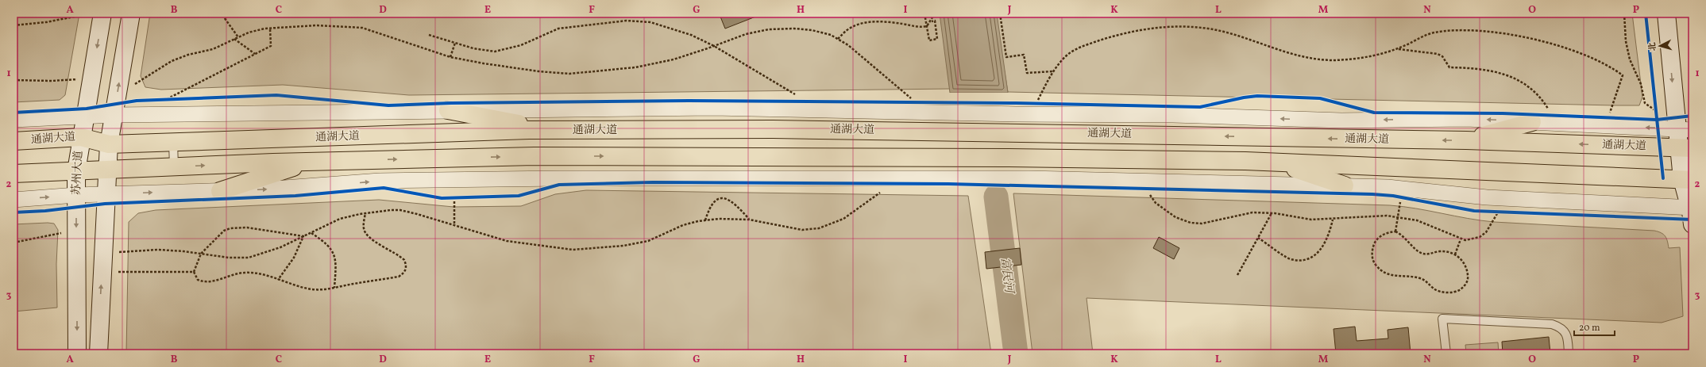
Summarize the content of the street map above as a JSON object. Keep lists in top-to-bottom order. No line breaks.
{"streets":{"main road":["通湖大道"],"street":["苏州大道"]},"crossings":[["通湖大道","苏州大道"]],"water":["富民河"],"scale_bar":"20 m","north":"left","grid":{"columns":["A","B","C","D","E","F","G","H","I","J","K","L","M","N","O","P"],"rows":["1","2","3"]}}
